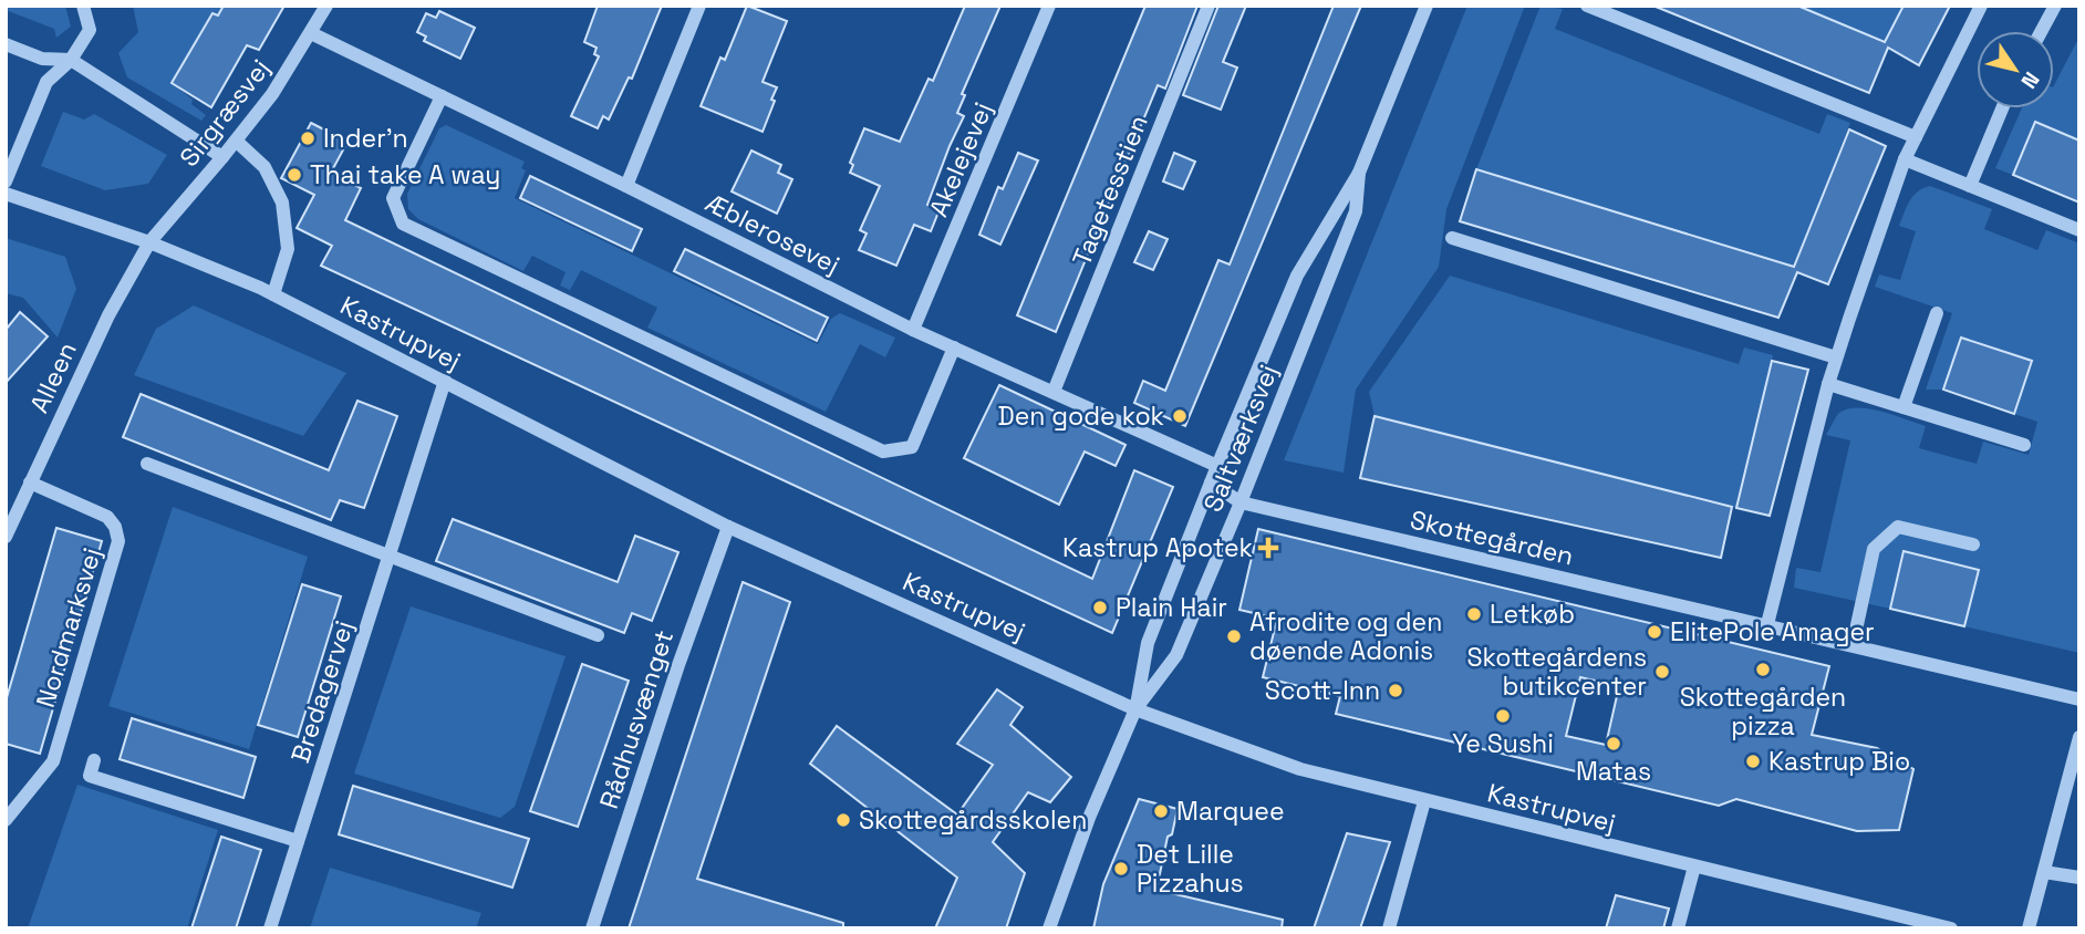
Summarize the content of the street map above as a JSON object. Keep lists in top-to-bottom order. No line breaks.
{"streets":{"street":["Sirgræsvej","Akelejevej","Tagetesstien","Æblerosevej","Kastrupvej","Alleen","Saltværksvej","Skottegården","Nordmarksvej","Bredagervej","Rådhusvænget"]},"crossings":[["Sirgræsvej","Æblerosevej"],["Sirgræsvej","Kastrupvej"],["Sirgræsvej","Alleen"],["Akelejevej","Æblerosevej"],["Tagetesstien","Æblerosevej"],["Æblerosevej","Saltværksvej"],["Kastrupvej","Alleen"],["Kastrupvej","Saltværksvej"],["Kastrupvej","Bredagervej"],["Kastrupvej","Rådhusvænget"],["Alleen","Nordmarksvej"],["Saltværksvej","Skottegården"]],"places":{"other":["Inder'n","Thai take A way","Den gode kok","Plain Hair","Letkøb","ElitePole Amager","Afrodite og den døende Adonis","Skottegården pizza","Skottegårdens butikcenter","Scott-Inn","Ye Sushi","Matas","Kastrup Bio","Marquee","Skottegårdsskolen","Det Lille Pizzahus"],"health":["Kastrup Apotek"]},"north":"bottom right"}
